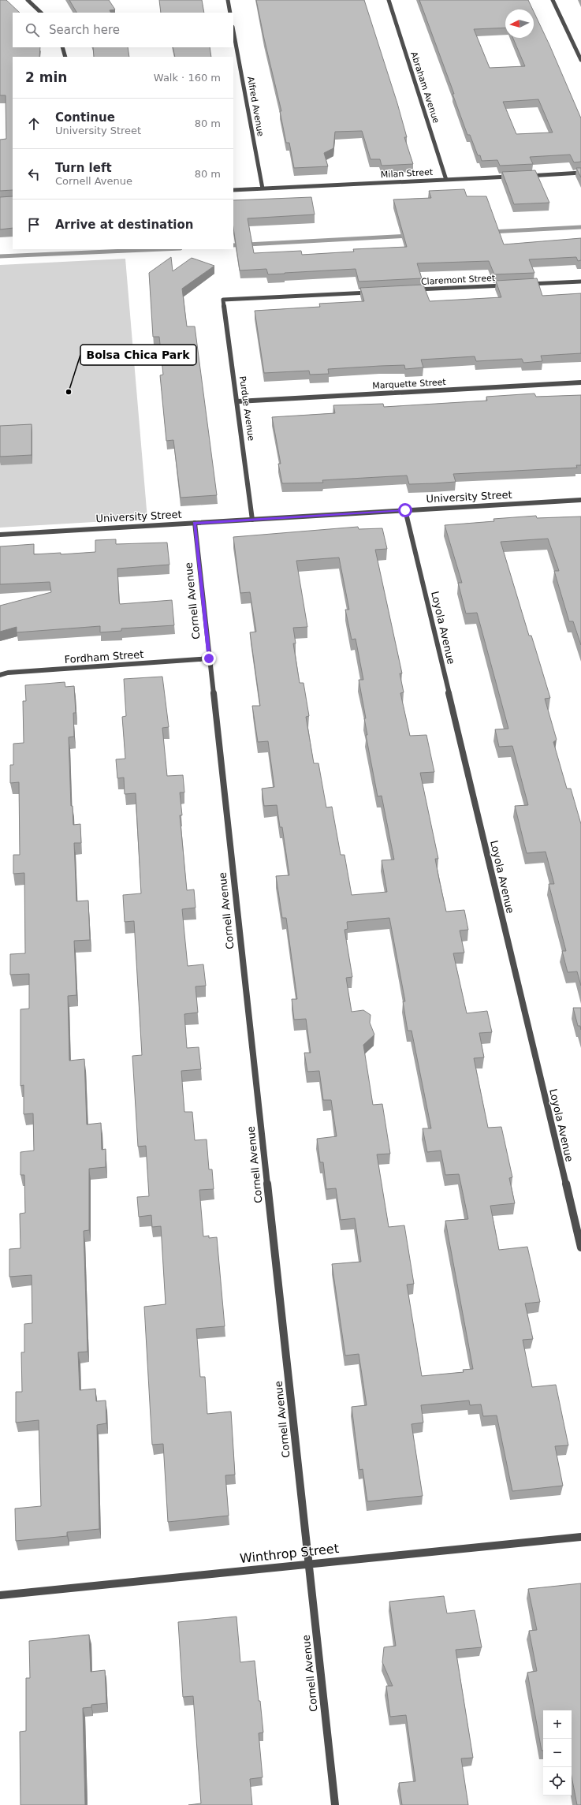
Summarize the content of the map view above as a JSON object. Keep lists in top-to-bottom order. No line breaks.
{"streets":{"street":["Abraham Avenue","Alfred Avenue","Milan Street","Claremont Street","Marquette Street","Purdue Avenue","University Street","Cornell Avenue","Loyola Avenue","Fordham Street","Winthrop Street"]},"crossings":[["Abraham Avenue","Milan Street"],["Alfred Avenue","Milan Street"],["Marquette Street","Purdue Avenue"],["Purdue Avenue","University Street"],["University Street","Cornell Avenue"],["University Street","Loyola Avenue"],["Cornell Avenue","Fordham Street"],["Cornell Avenue","Winthrop Street"]],"places":["Bolsa Chica Park"],"north":"left","page":{"search":"Search here","heading":["2 min","Walk · 160 m"],"list":[["Continue","University Street","80 m"],["Turn left","Cornell Avenue","80 m"],"Arrive at destination"],"map_buttons":["+","−"]}}
